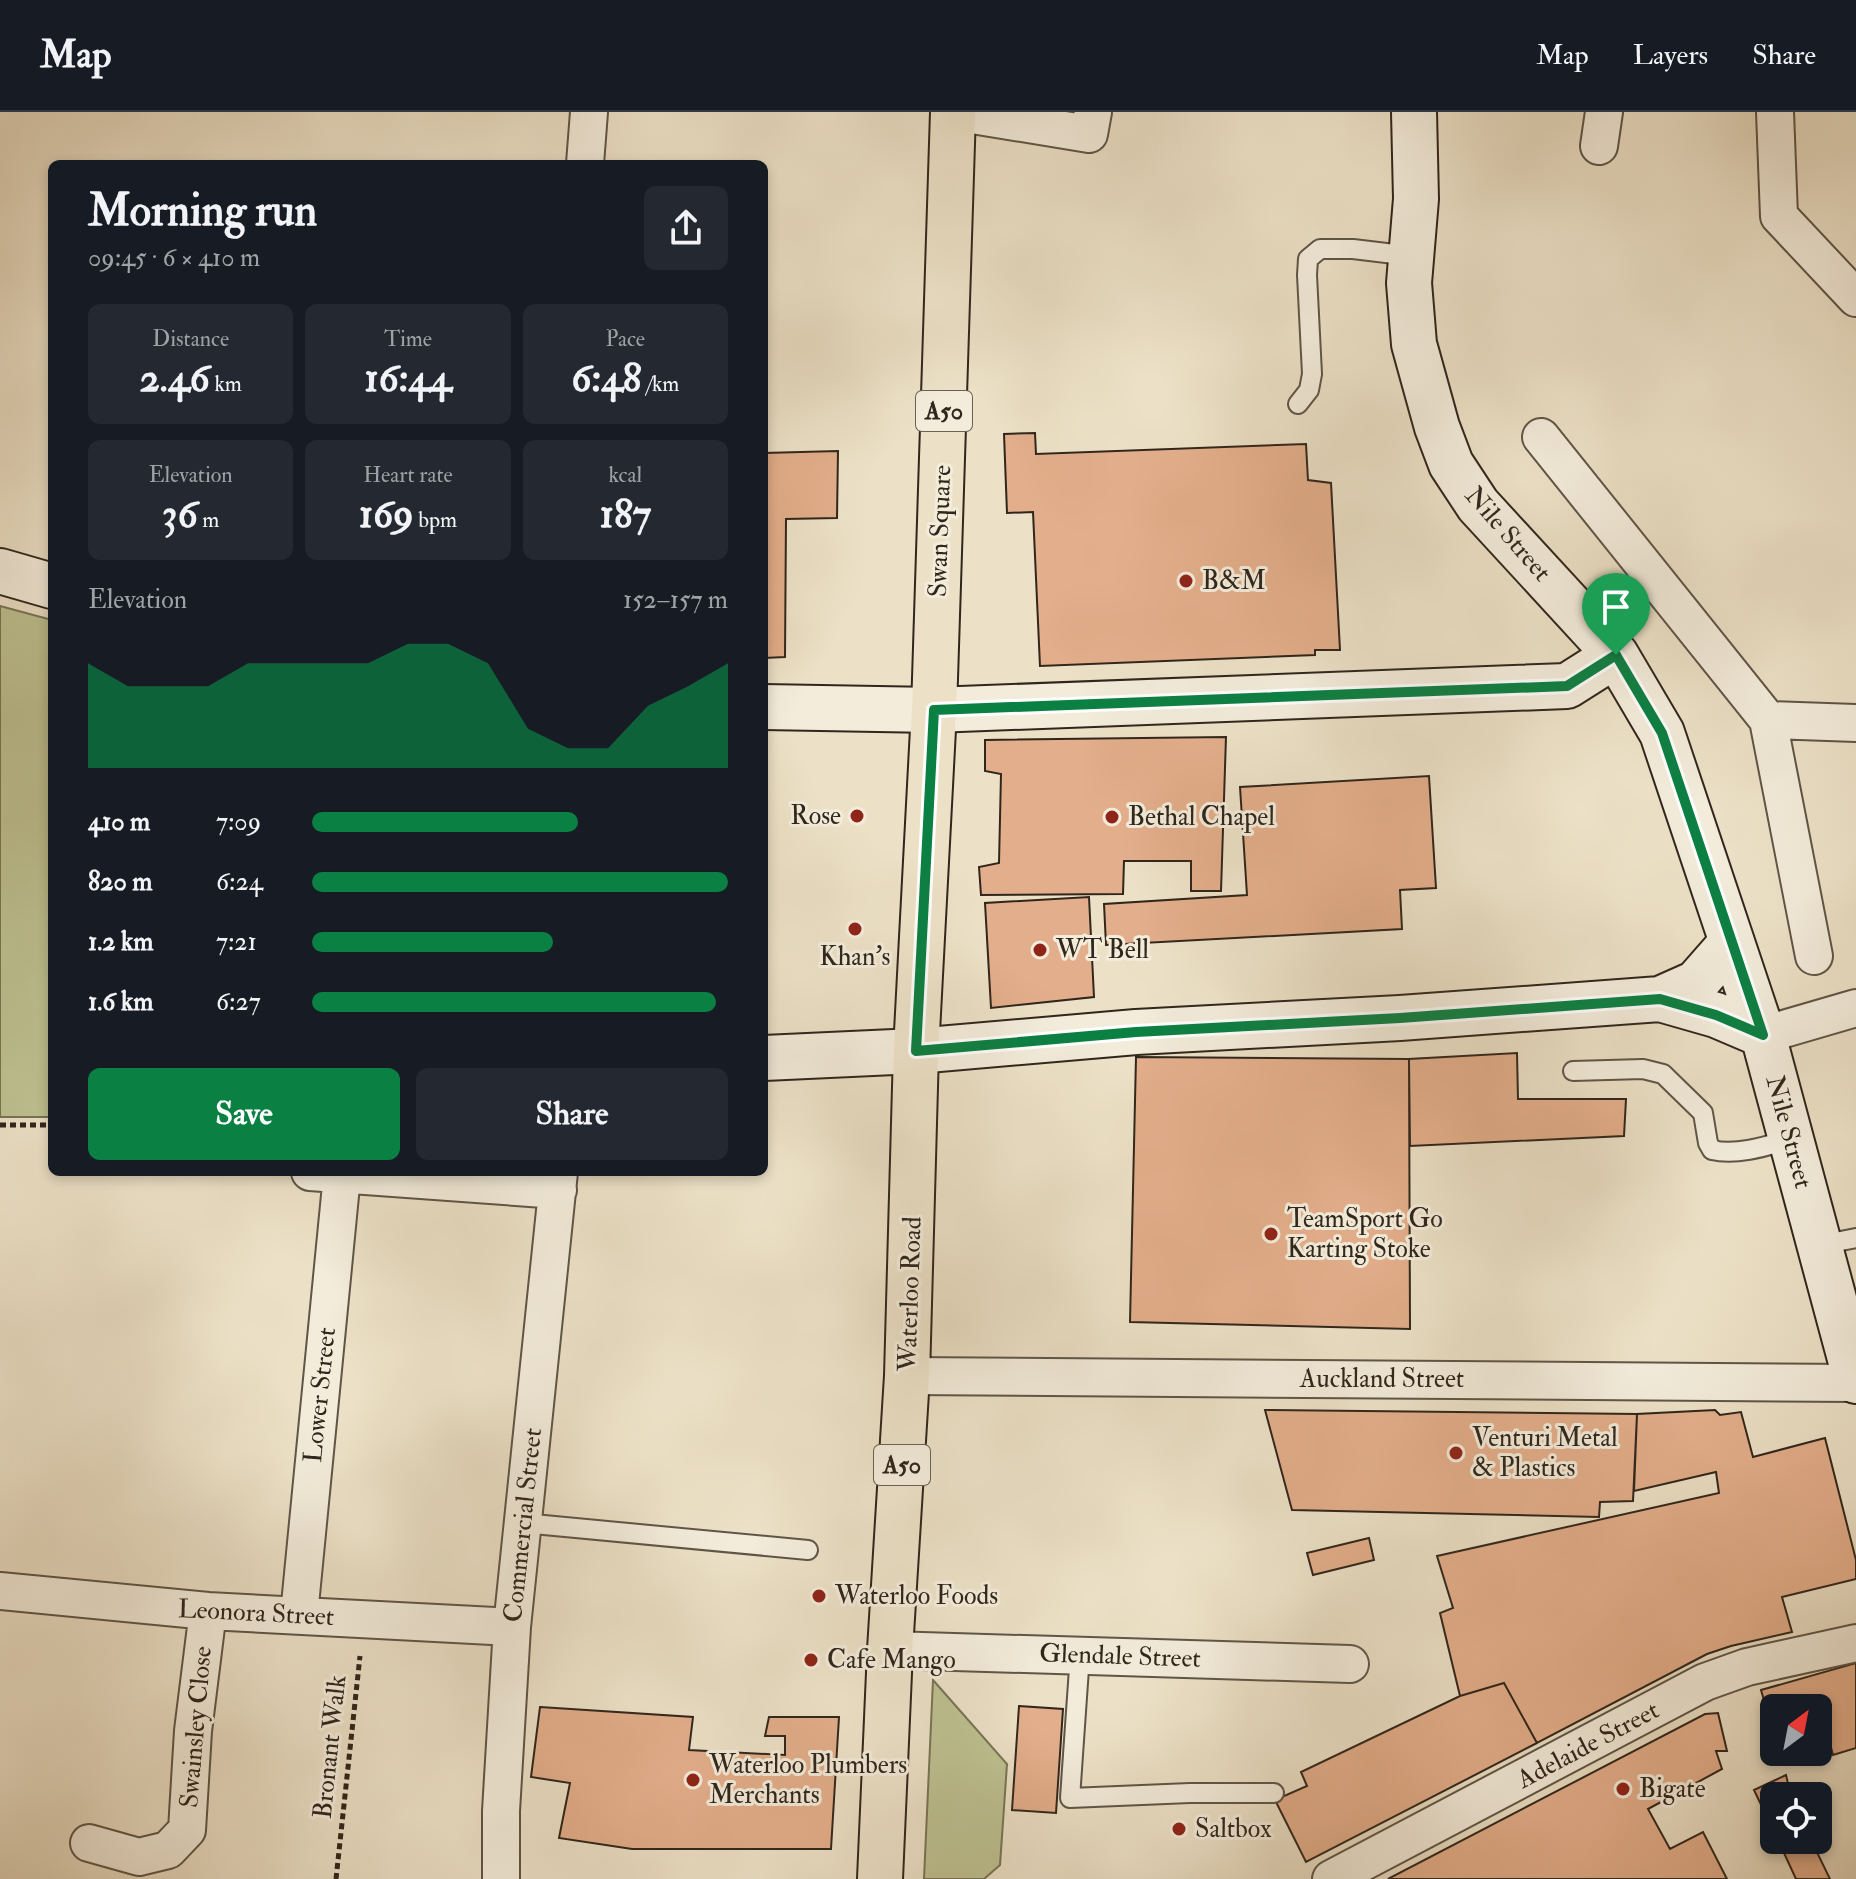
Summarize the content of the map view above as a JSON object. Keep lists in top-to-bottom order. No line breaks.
{"streets":{"main road":["A50","Swan Square","Nile Street","Waterloo Road"],"street":["Auckland Street","Lower Street","Commercial Street","Leonora Street","Glendale Street","Swainsley Close","Adelaide Street"],"path":["Bronant Walk"]},"crossings":[["Swan Square","Waterloo Road"],["Nile Street","Auckland Street"],["Waterloo Road","Auckland Street"],["Waterloo Road","Glendale Street"],["Lower Street","Leonora Street"],["Commercial Street","Leonora Street"],["Leonora Street","Swainsley Close"],["Leonora Street","Bronant Walk"]],"places":["B&M","Rose","Bethal Chapel","Khan's","WT Bell","TeamSport Go Karting Stoke","Venturi Metal & Plastics","Waterloo Foods","Cafe Mango","Waterloo Plumbers Merchants","Bigate","Saltbox"],"north":"top right","page":{"header":"Map","nav":["Map","Layers","Share"],"heading":["Morning run","09:45 · 6 × 410 m"],"stats":[["Distance","2.46 km"],["Time","16:44"],["Pace","6:48 /km"],["Elevation","36 m"],["Heart rate","169 bpm"],["kcal","187"]],"chart":["Elevation","152–157 m"],"list":[{"name":"410 m","note":"7:09"},{"name":"820 m","note":"6:24"},{"name":"1.2 km","note":"7:21"},{"name":"1.6 km","note":"6:27"}],"buttons":["Save","Share"]}}
